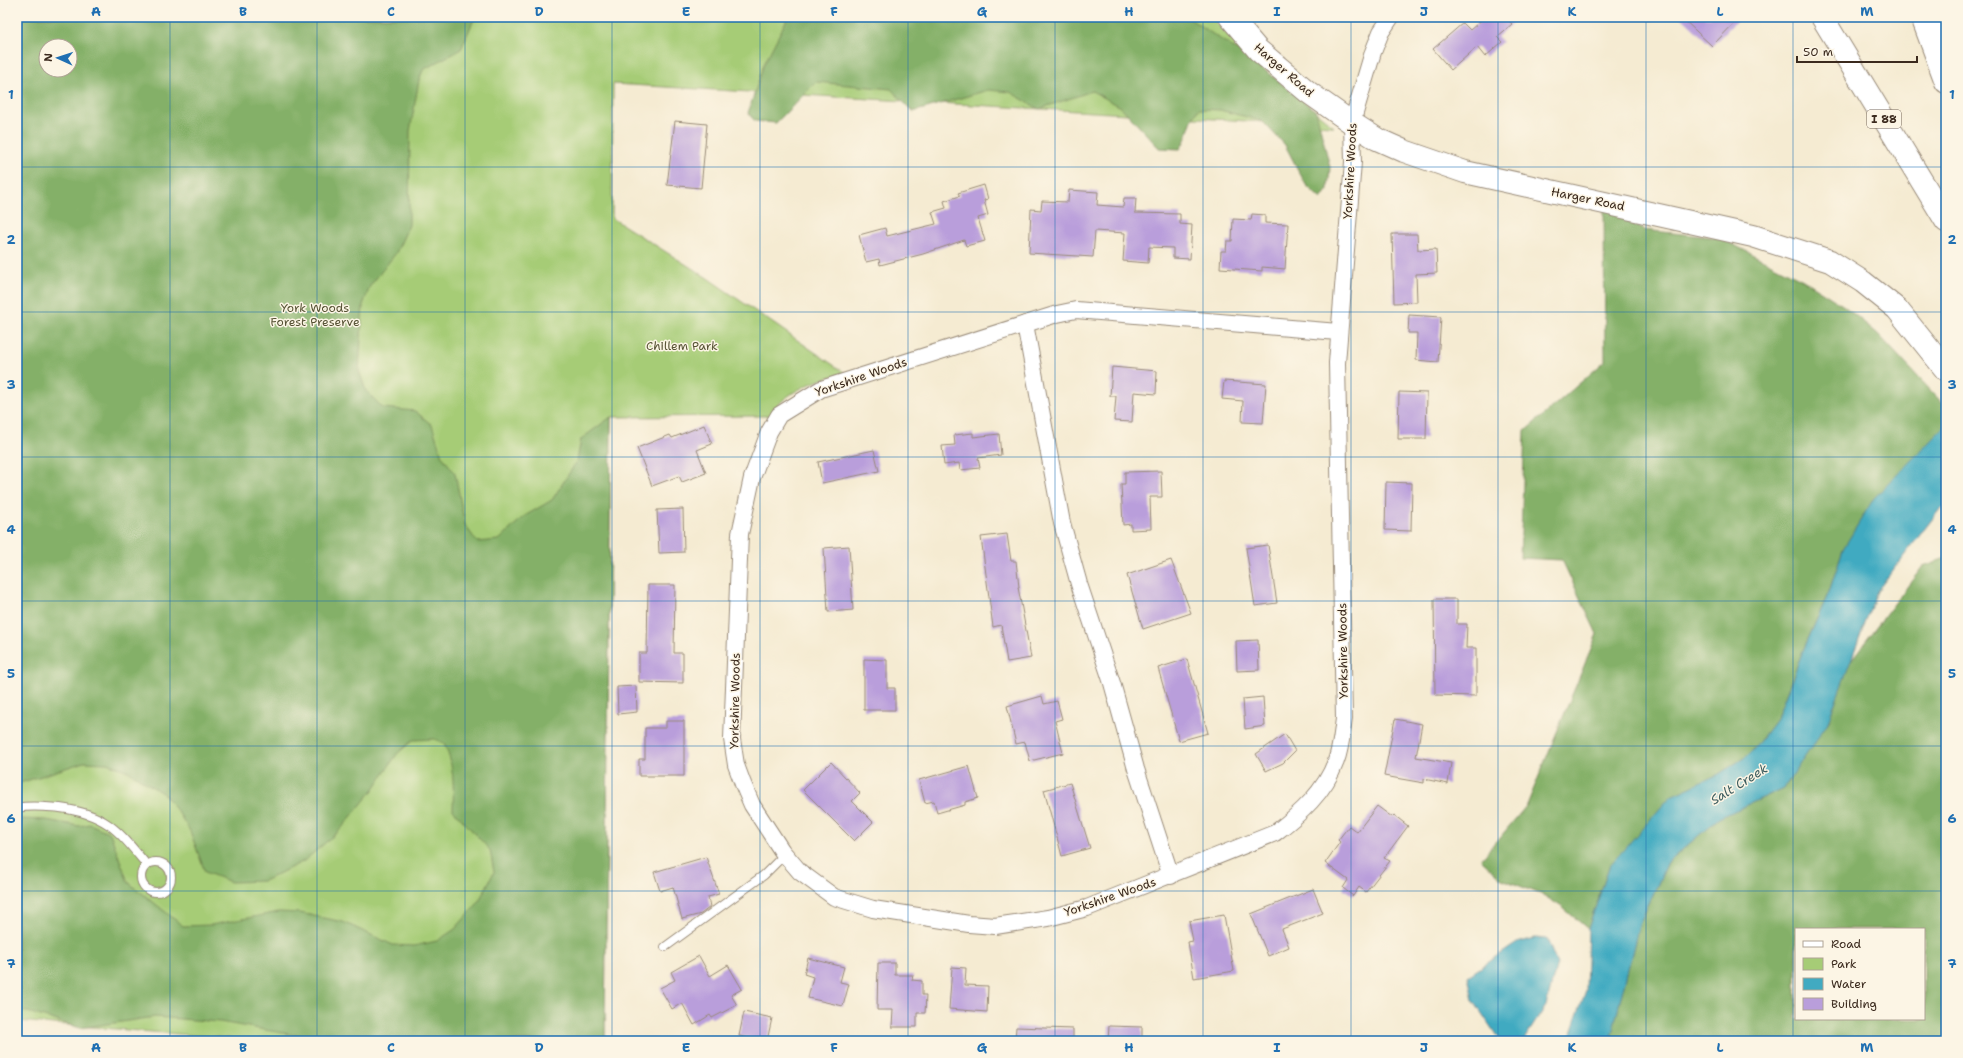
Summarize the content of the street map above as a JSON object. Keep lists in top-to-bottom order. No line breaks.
{"streets":{"main road":["Harger Road","I 88"],"street":["Yorkshire Woods"]},"crossings":[["Harger Road","Yorkshire Woods"]],"water":["Salt Creek"],"parks":["York Woods Forest Preserve","Chillem Park"],"legend":["Road","Park","Water","Building"],"scale_bar":"50 m","north":"left","grid":{"columns":["A","B","C","D","E","F","G","H","I","J","K","L","M"],"rows":["1","2","3","4","5","6","7"]}}
